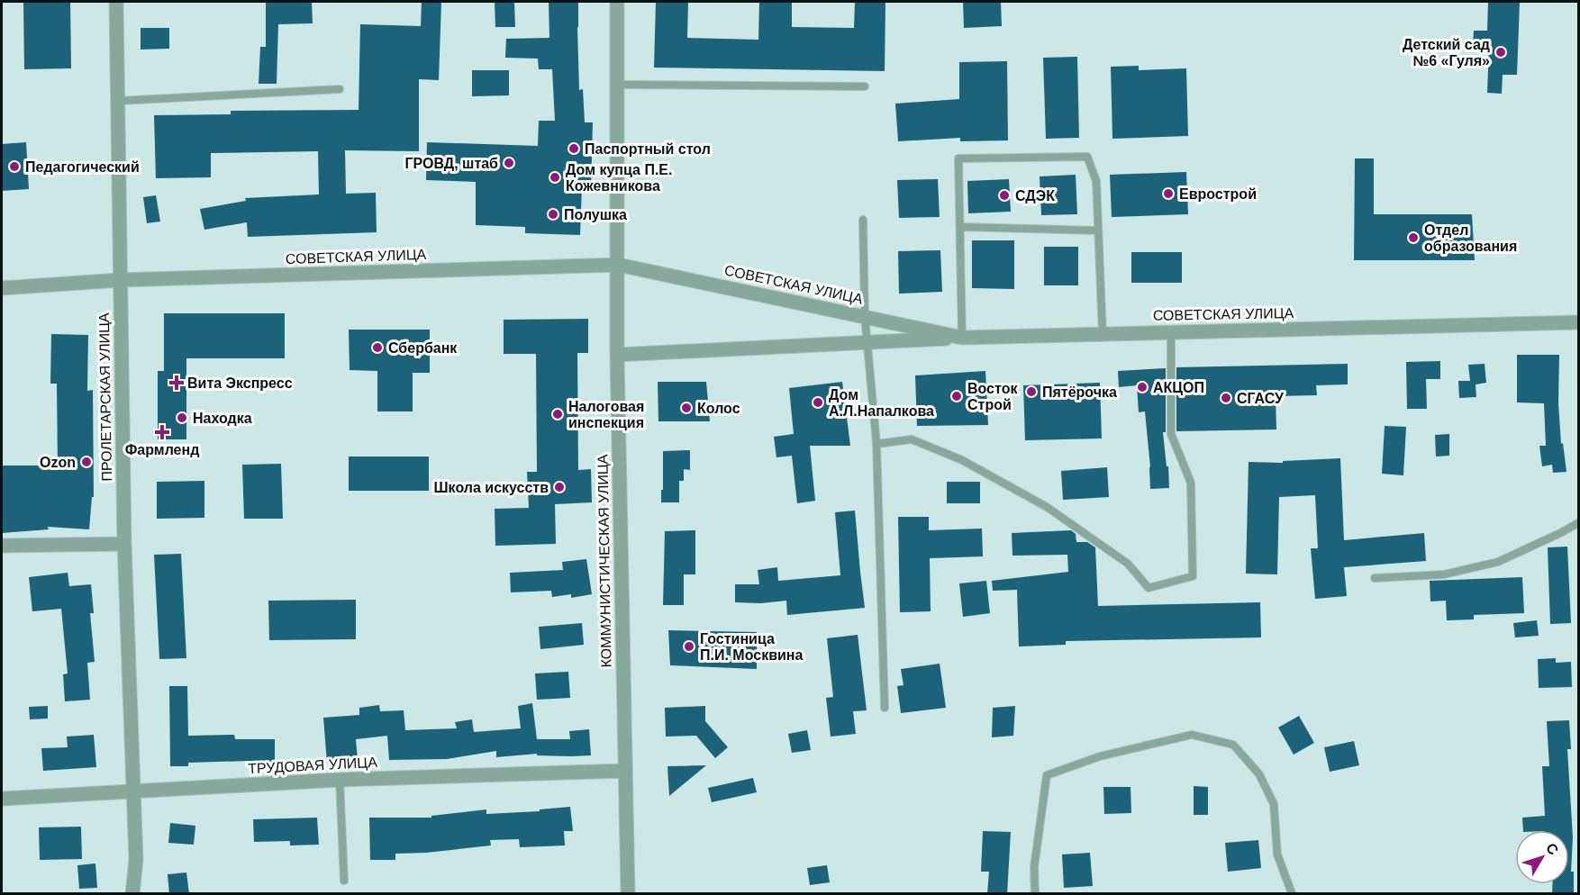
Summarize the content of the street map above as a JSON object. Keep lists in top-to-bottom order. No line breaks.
{"streets":{"street":["СОВЕТСКАЯ УЛИЦА","ПРОЛЕТАРСКАЯ УЛИЦА","КОММУНИСТИЧЕСКАЯ УЛИЦА","ТРУДОВАЯ УЛИЦА"]},"crossings":[["СОВЕТСКАЯ УЛИЦА","ПРОЛЕТАРСКАЯ УЛИЦА"],["СОВЕТСКАЯ УЛИЦА","КОММУНИСТИЧЕСКАЯ УЛИЦА"],["ПРОЛЕТАРСКАЯ УЛИЦА","ТРУДОВАЯ УЛИЦА"],["КОММУНИСТИЧЕСКАЯ УЛИЦА","ТРУДОВАЯ УЛИЦА"]],"places":{"other":["Детский сад №6 «Гуля»","Паспортный стол","ГРОВД, штаб","Педагогический","Дом купца П.Е. Кожевникова","Еврострой","СДЭК","Полушка","Отдел образования","Сбербанк","АКЦОП","Пятёрочка","Восток Строй","СГАСУ","Дом А.Л.Напалкова","Колос","Налоговая инспекция","Находка","Ozon","Школа искусств","Гостиница П.И. Москвина"],"health":["Вита Экспресс","Фармленд"]},"north":"top right"}
